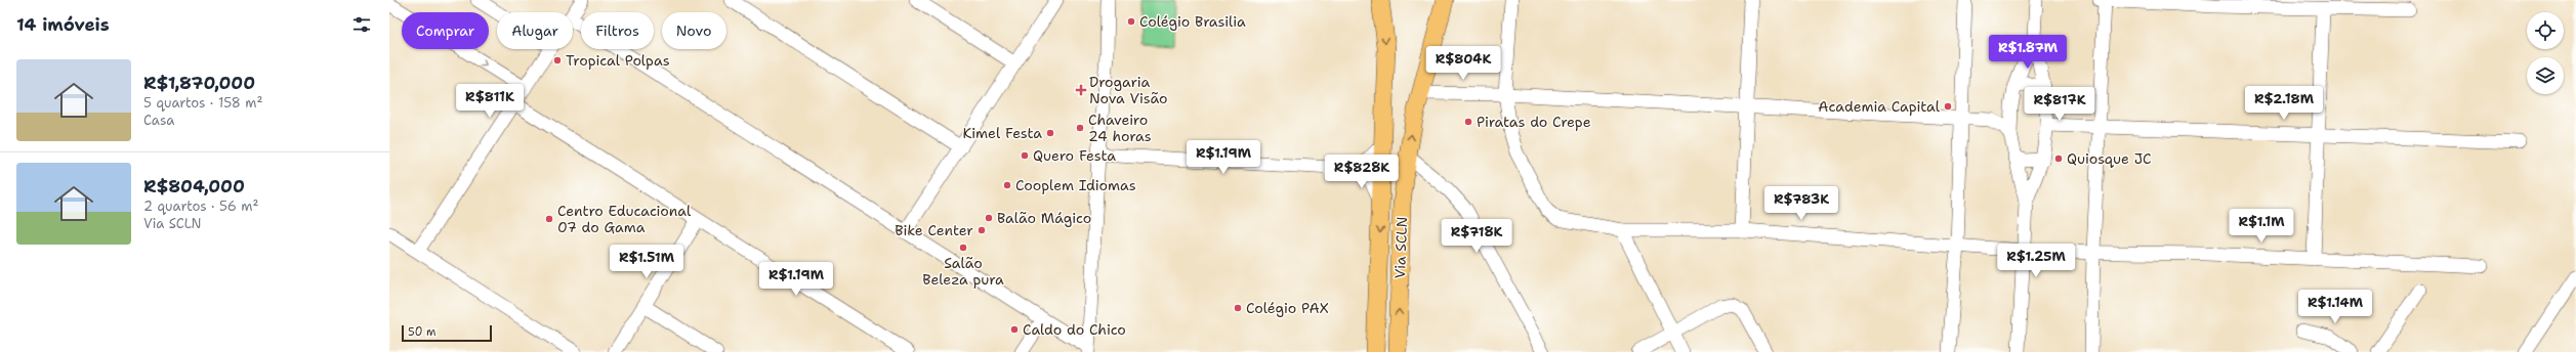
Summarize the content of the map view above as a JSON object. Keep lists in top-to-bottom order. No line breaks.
{"streets":{"main road":["Via SCLN"]},"places":{"other":["Colégio Brasilia","Tropical Polpas","Academia Capital","Piratas do Crepe","Chaveiro 24 horas","Kimel Festa","Quero Festa","Quiosque JC","Cooplem Idiomas","Balão Mágico","Centro Educacional 07 do Gama","Bike Center","Salão Beleza pura","Colégio PAX","Caldo do Chico"],"health":["Drogaria Nova Visão"]},"scale_bar":"50 m","page":{"heading":"14 imóveis","chip":["Comprar","Alugar","Filtros","Novo"],"price":["R$1.87M","R$804K","R$811K","R$2.18M","R$817K","R$1.19M","R$828K","R$783K","R$1.1M","R$718K","R$1.25M","R$1.51M","R$1.19M","R$1.14M"],"list":[{"name":"R$1,870,000","note":"5 quartos · 158 m² · Casa"},{"name":"R$804,000","note":"2 quartos · 56 m² · Via SCLN"}],"scale":"50 m"}}
